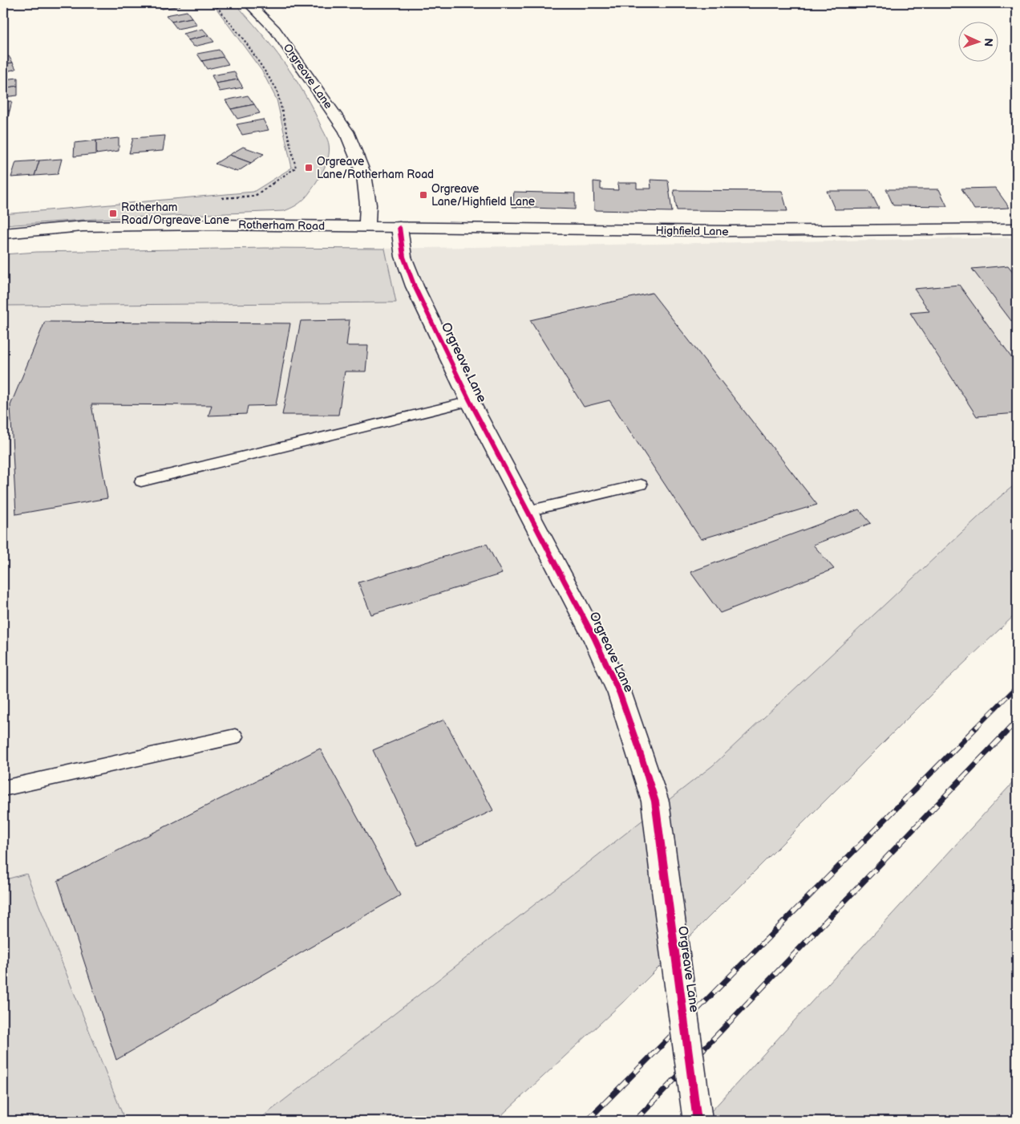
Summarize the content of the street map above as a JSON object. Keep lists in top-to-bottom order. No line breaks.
{"streets":{"main road":["Orgreave Lane","Rotherham Road","Highfield Lane"]},"crossings":[["Orgreave Lane","Rotherham Road"],["Orgreave Lane","Highfield Lane"],["Rotherham Road","Highfield Lane"]],"places":{"transit":["Orgreave Lane/Rotherham Road","Orgreave Lane/Highfield Lane","Rotherham Road/Orgreave Lane"]},"north":"right"}
